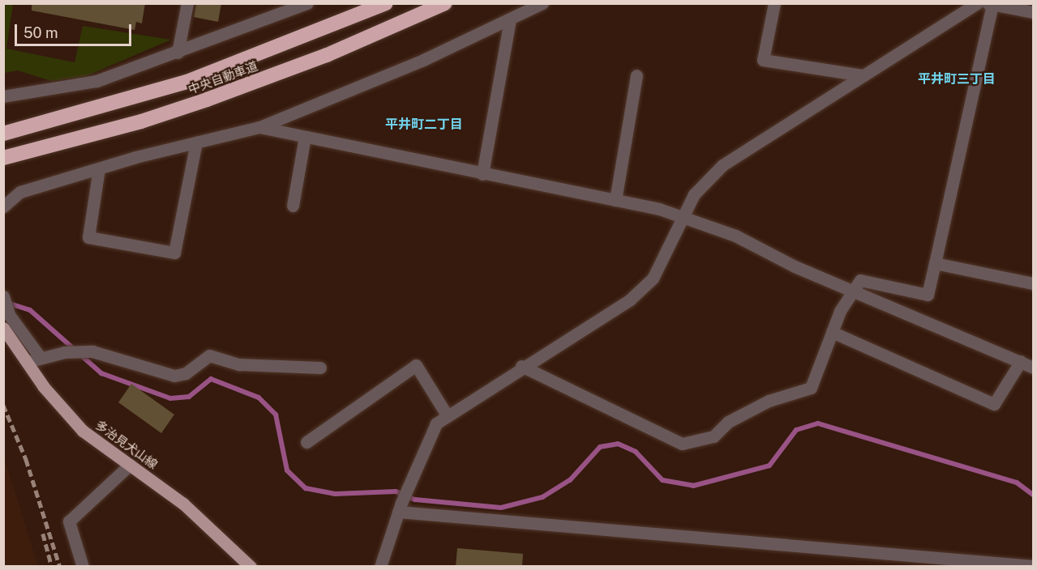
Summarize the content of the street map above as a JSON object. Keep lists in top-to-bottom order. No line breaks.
{"streets":{"highway":["中央自動車道"],"main road":["多治見犬山線"]},"districts":["平井町三丁目","平井町二丁目"],"scale_bar":"50 m"}
